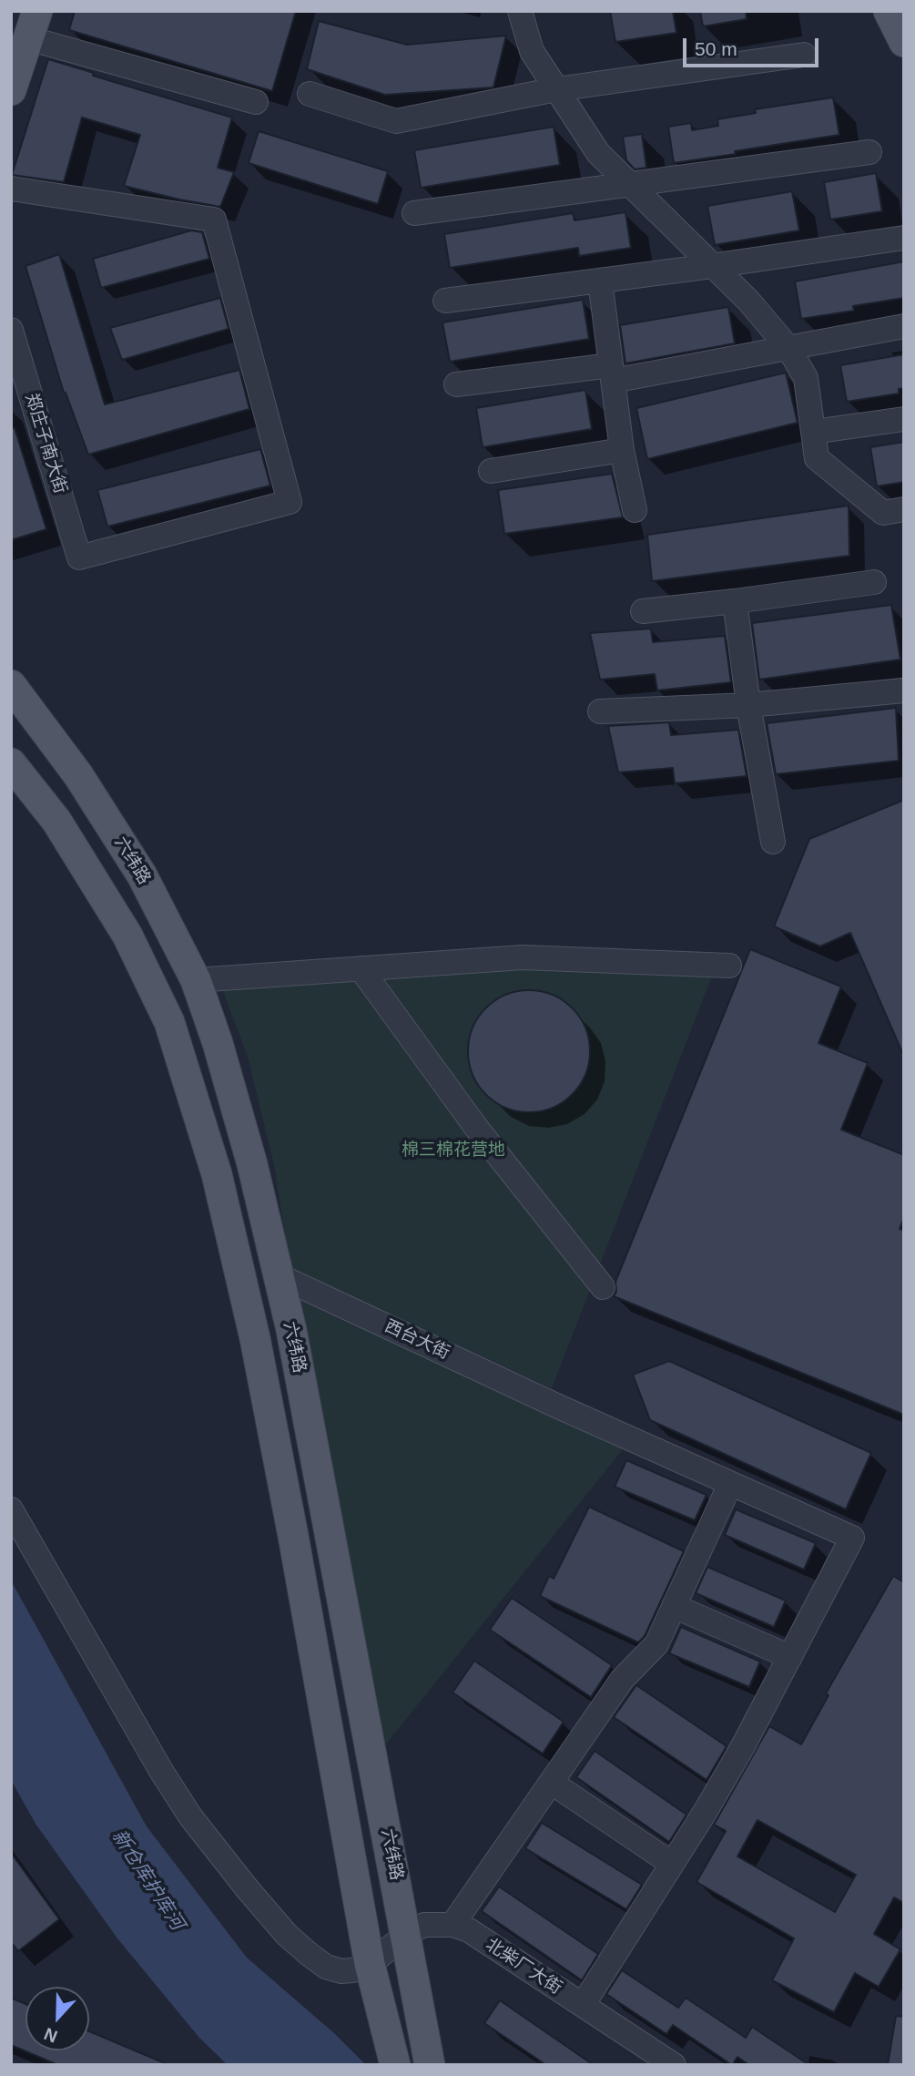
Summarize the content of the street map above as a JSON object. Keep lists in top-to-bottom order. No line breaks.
{"streets":{"main road":["六纬路"],"street":["郑庄子南大街","西台大街","北柴厂大街"]},"crossings":[["六纬路","西台大街"],["六纬路","北柴厂大街"]],"water":["新仓库护库河"],"parks":["棉三棉花营地"],"scale_bar":"50 m","north":"bottom"}
